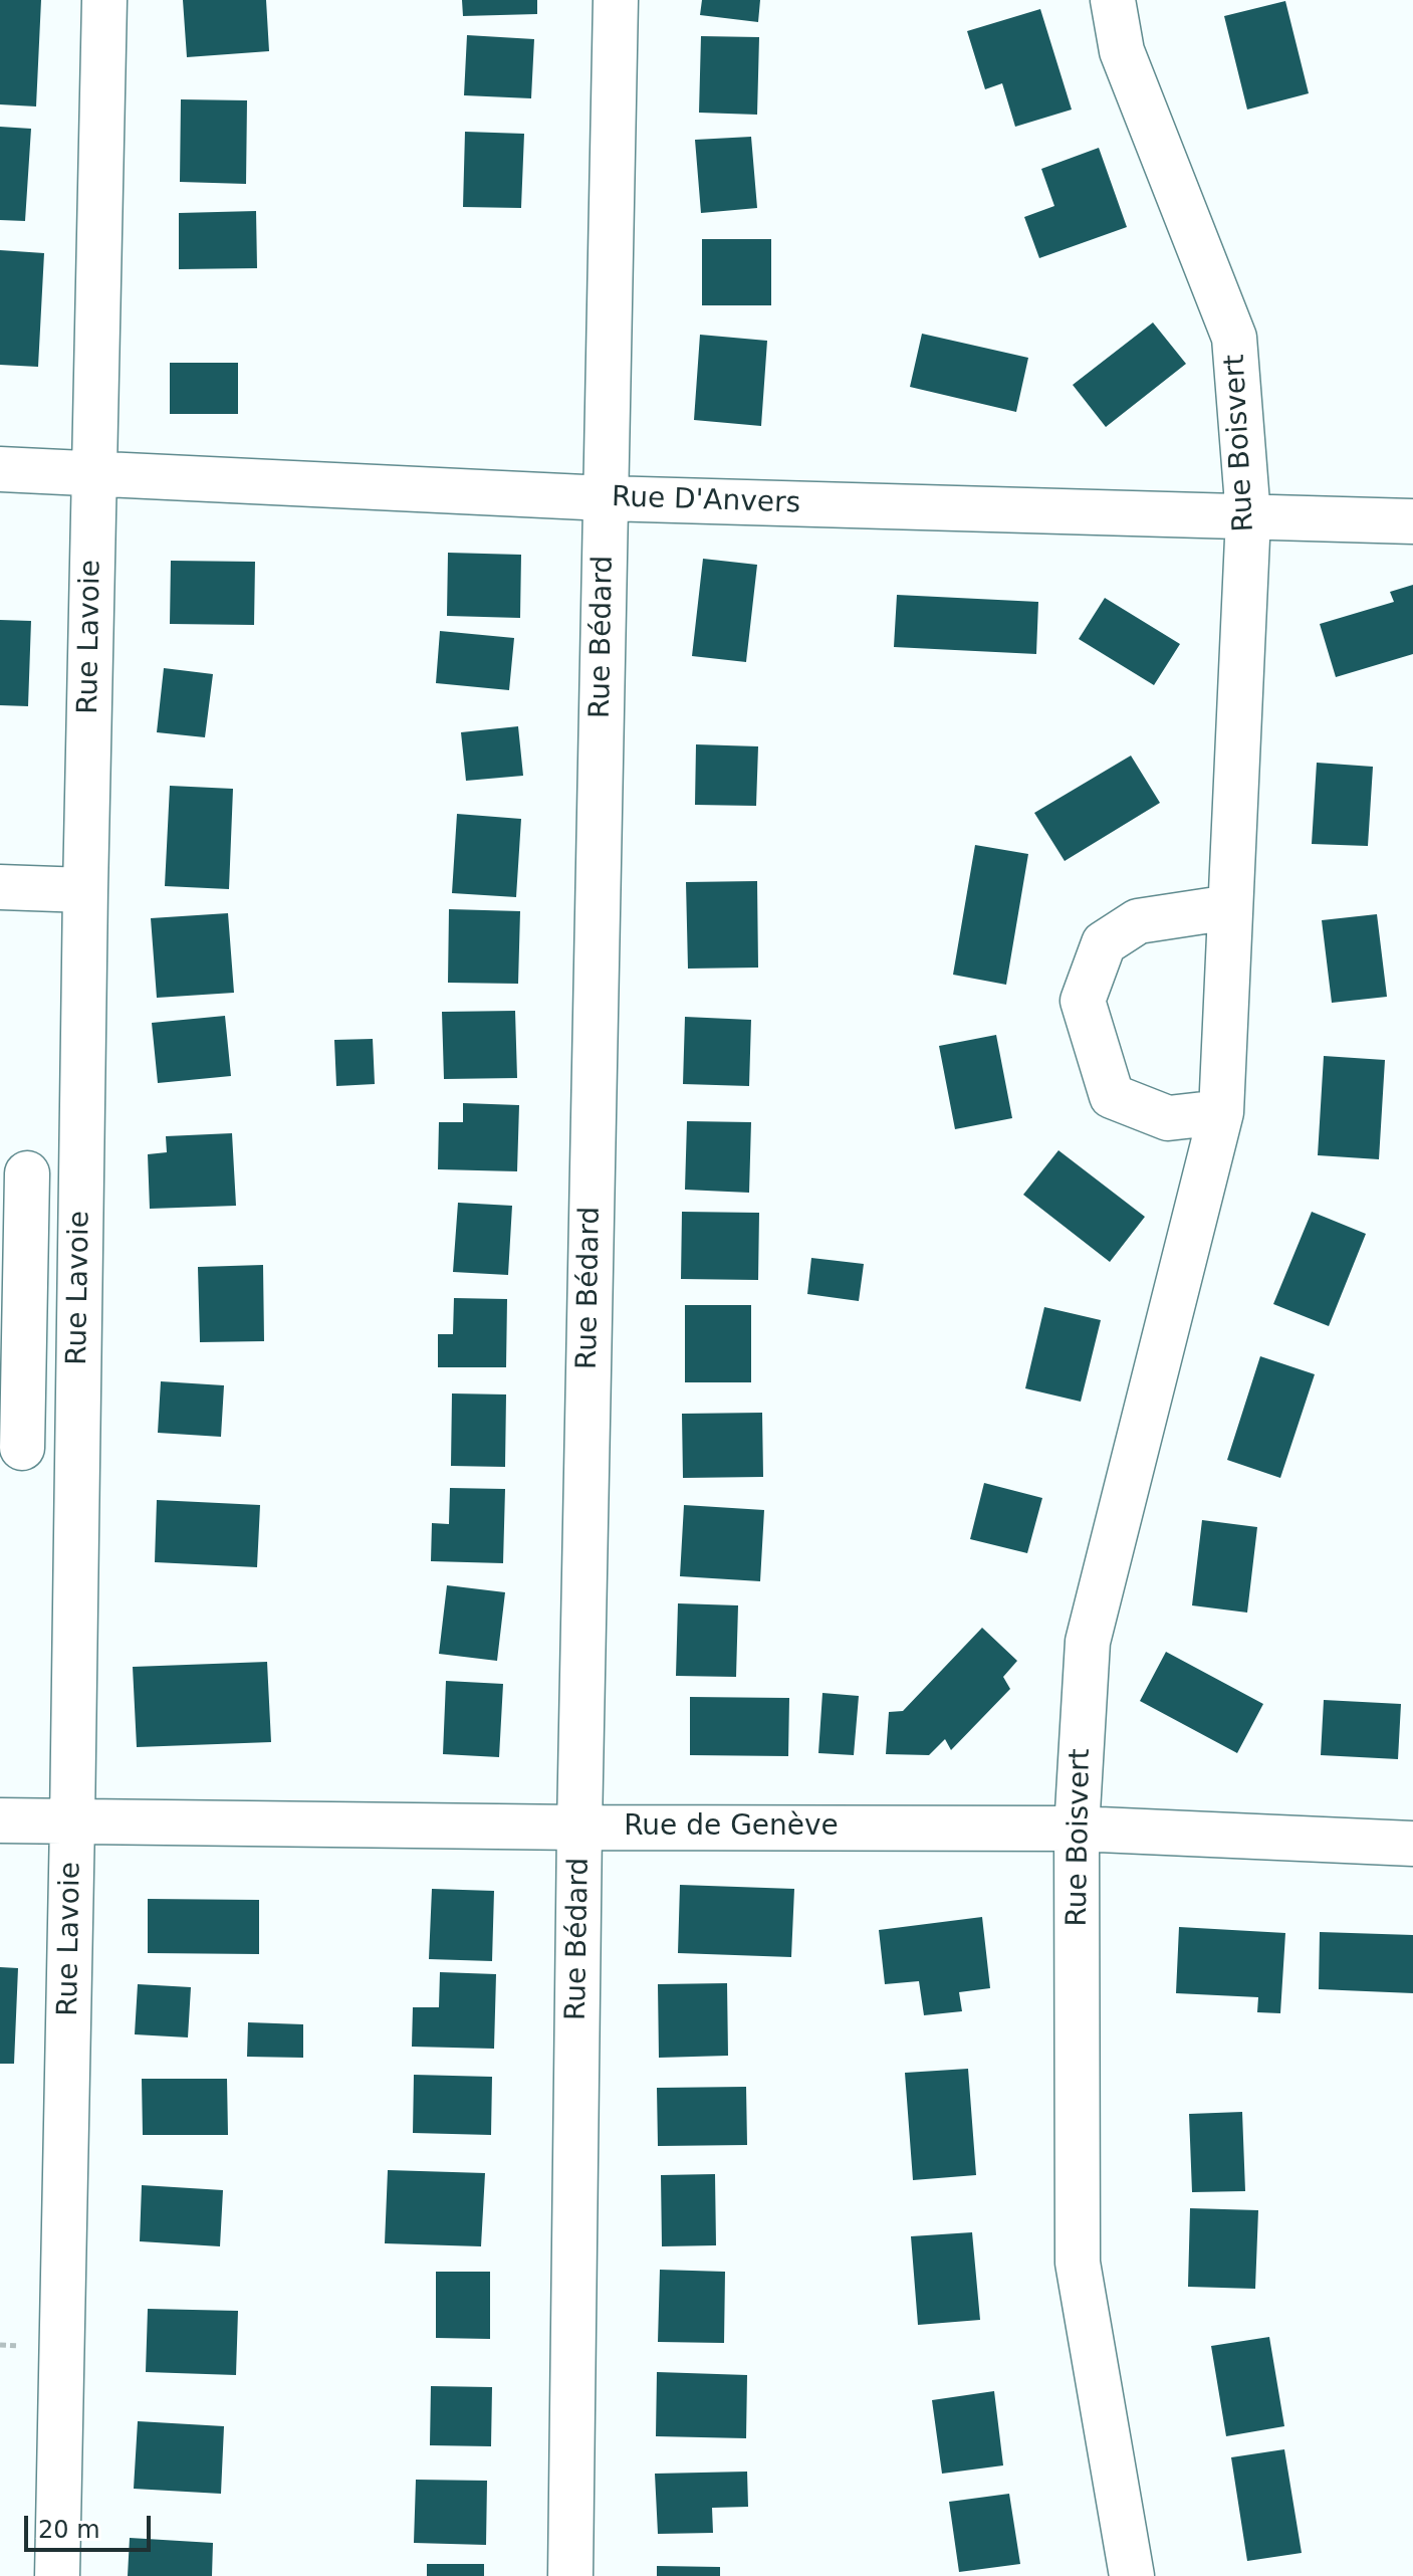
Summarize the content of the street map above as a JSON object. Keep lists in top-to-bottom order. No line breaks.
{"streets":{"street":["Rue Boisvert","Rue D'Anvers","Rue Lavoie","Rue Bédard","Rue de Genève"]},"crossings":[["Rue Boisvert","Rue D'Anvers"],["Rue Boisvert","Rue de Genève"],["Rue D'Anvers","Rue Lavoie"],["Rue D'Anvers","Rue Bédard"],["Rue Lavoie","Rue de Genève"],["Rue Bédard","Rue de Genève"]],"scale_bar":"20 m"}
